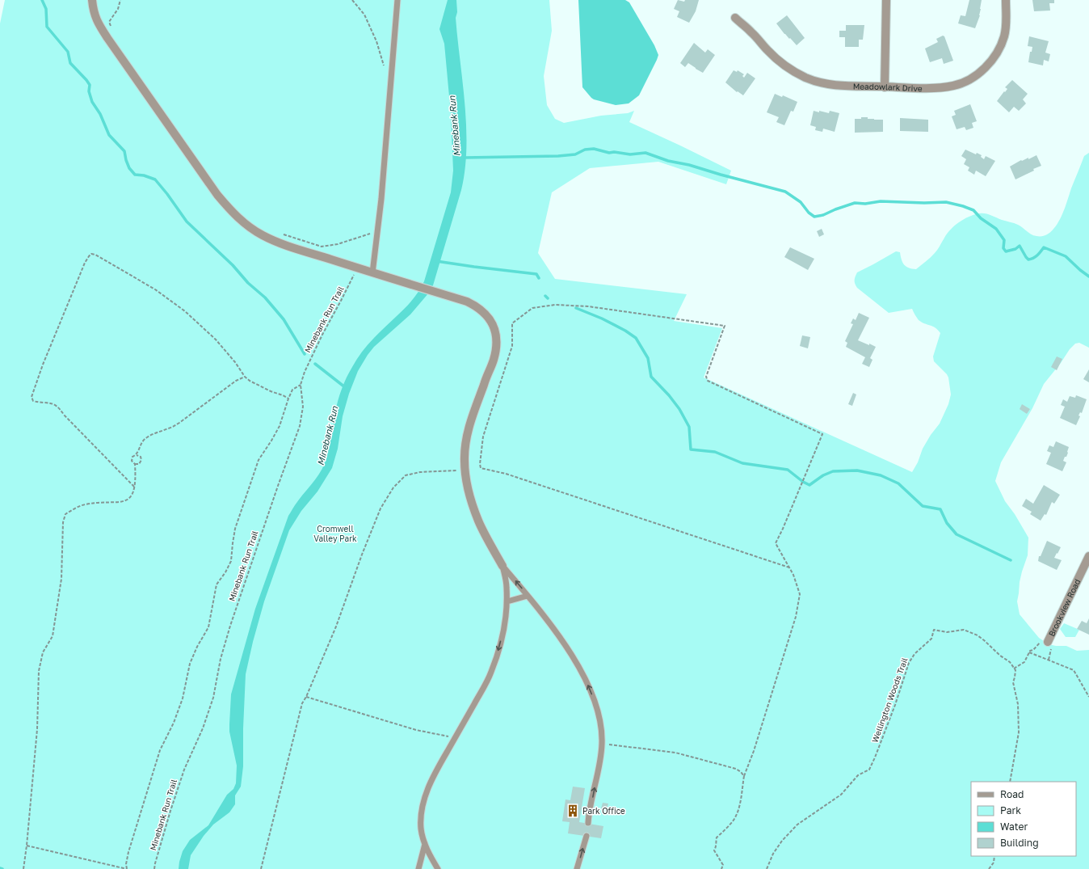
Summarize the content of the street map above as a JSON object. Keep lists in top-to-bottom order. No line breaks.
{"streets":{"street":["Meadowlark Drive","Brookview Road"],"path":["Minebank Run Trail","Wellington Woods Trail"]},"water":["Minebank Run"],"parks":["Cromwell Valley Park"],"places":{"building":["Park Office"]},"legend":["Road","Park","Water","Building"]}
